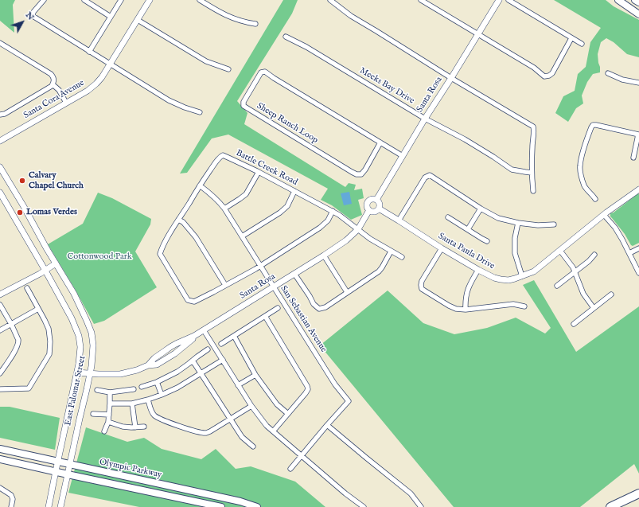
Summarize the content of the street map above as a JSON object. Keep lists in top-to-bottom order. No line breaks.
{"streets":{"main road":["Olympic Parkway"],"street":["Meeks Bay Drive","Santa Rosa","Santa Cora Avenue","Sheep Ranch Loop","Battle Creek Road","Santa Paula Drive","San Sebastian Avenue","East Palomar Street"]},"crossings":[["Meeks Bay Drive","Santa Rosa"],["Santa Rosa","Sheep Ranch Loop"],["Santa Rosa","Battle Creek Road"],["Santa Rosa","Santa Paula Drive"],["Santa Rosa","San Sebastian Avenue"],["Santa Rosa","East Palomar Street"],["Battle Creek Road","San Sebastian Avenue"],["East Palomar Street","Olympic Parkway"]],"parks":["Cottonwood Park"],"places":["Calvary Chapel Church","Lomas Verdes"],"north":"top right"}
